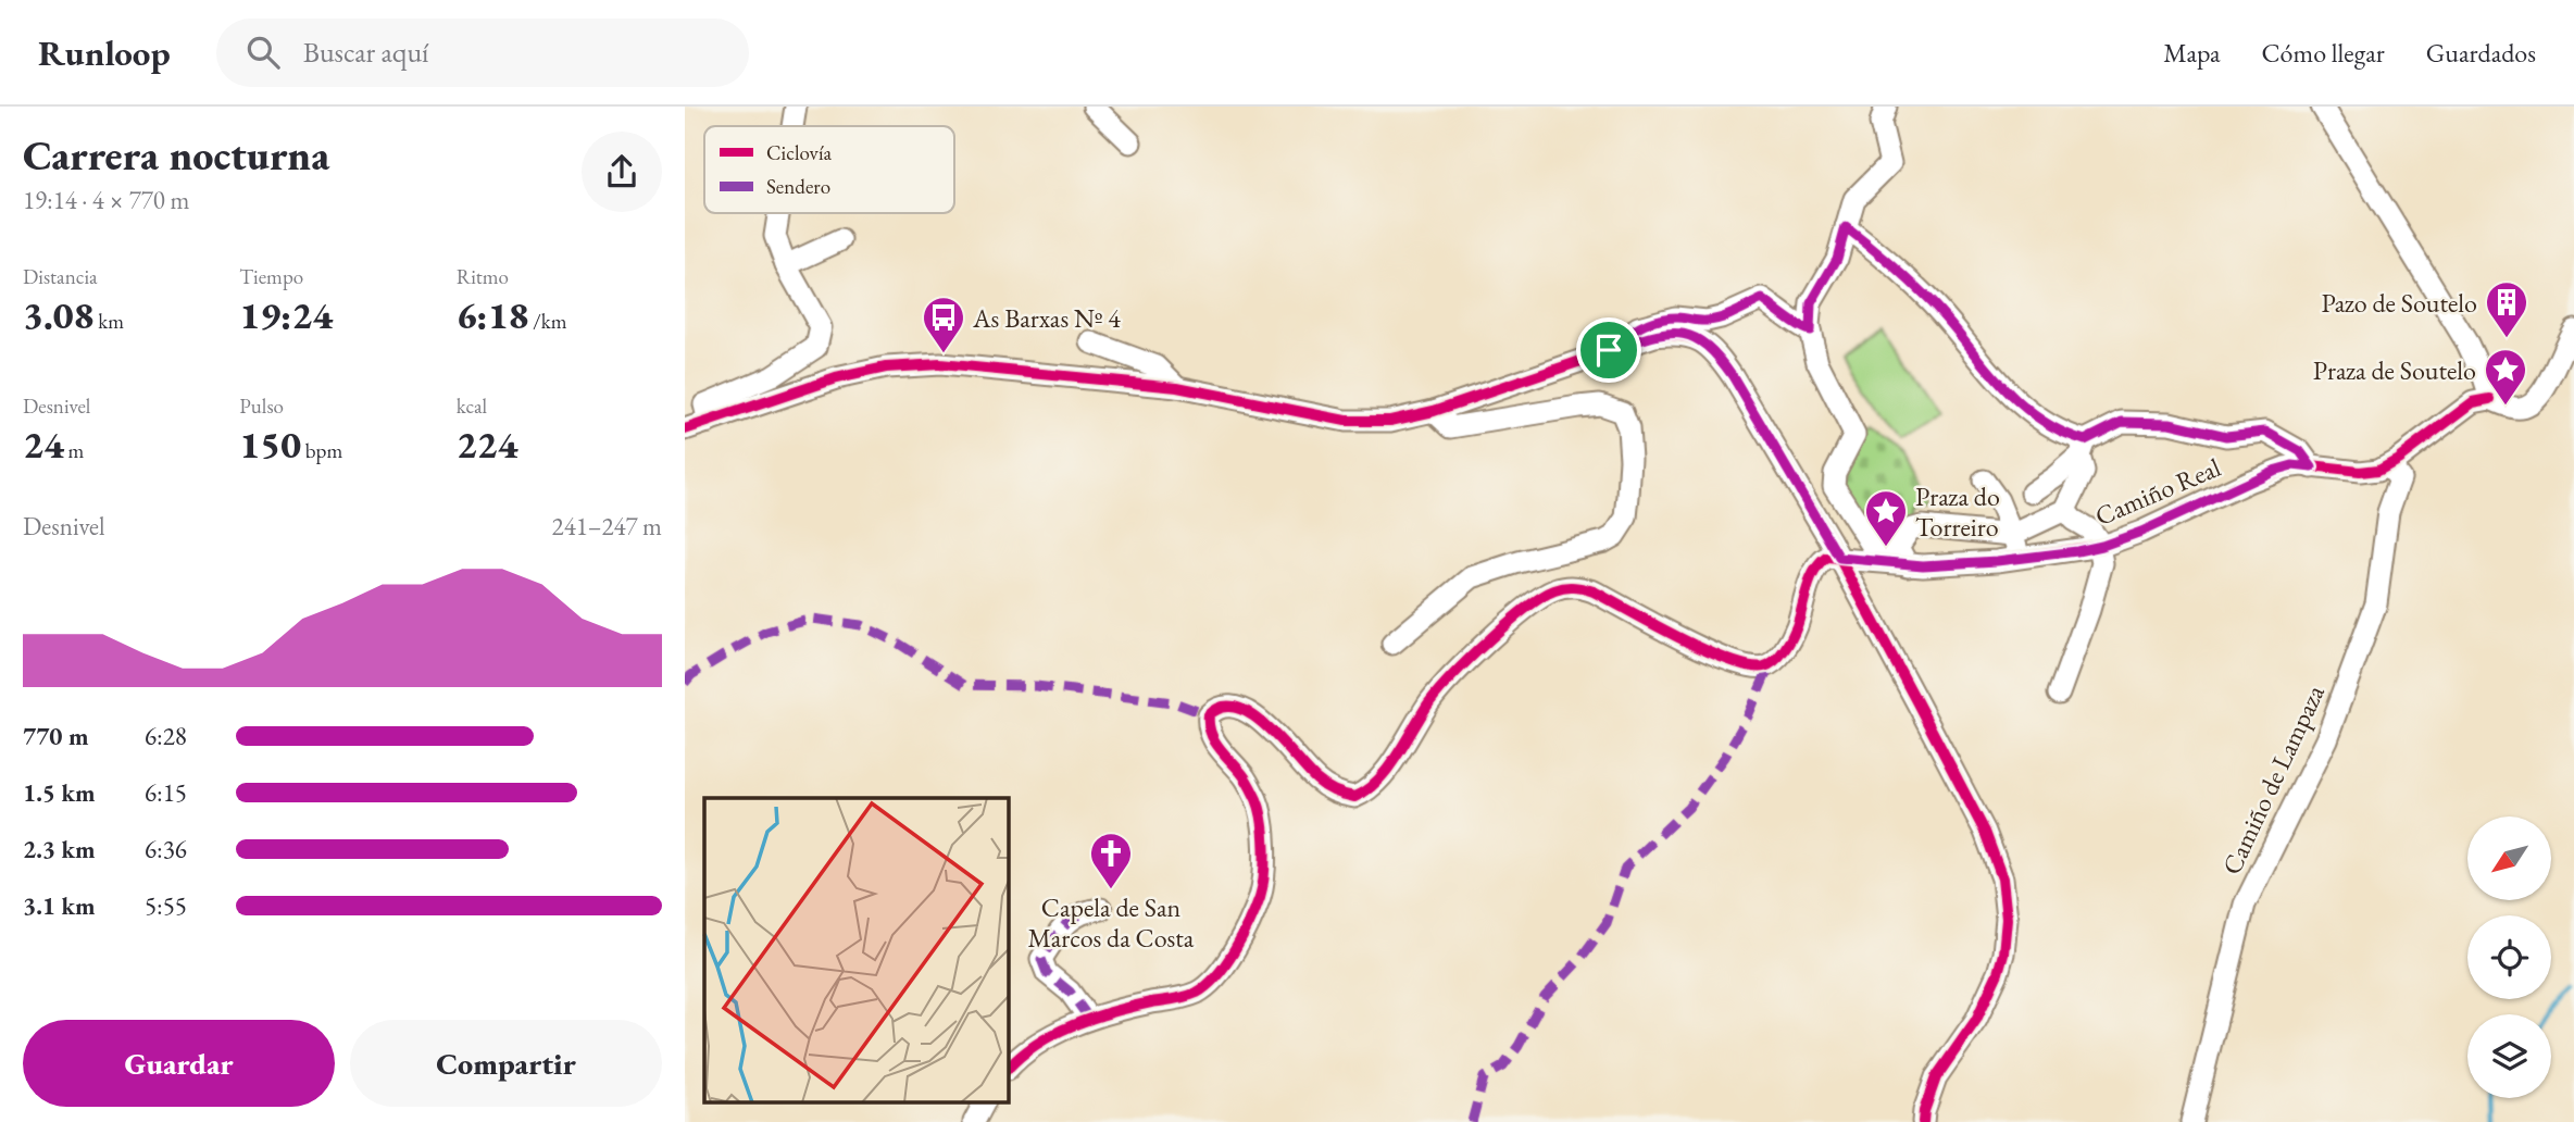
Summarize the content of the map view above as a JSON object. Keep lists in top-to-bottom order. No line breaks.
{"streets":{"street":["Camiño Real","Camiño de Lampaza"]},"crossings":[["Camiño Real","Camiño de Lampaza"]],"places":{"building":["Pazo de Soutelo"],"bus stop":["As Barxas Nº 4"],"place":["Praza de Soutelo","Praza do Torreiro"],"church":["Capela de San Marcos da Costa"]},"legend":["Ciclovía","Sendero"],"north":"bottom left","page":{"header":"Runloop","search":"Buscar aquí","nav":["Mapa","Cómo llegar","Guardados"],"heading":["Carrera nocturna","19:14 · 4 × 770 m"],"stats":[["Distancia","3.08 km"],["Tiempo","19:24"],["Ritmo","6:18 /km"],["Desnivel","24 m"],["Pulso","150 bpm"],["kcal","224"]],"chart":["Desnivel","241–247 m"],"list":[{"name":"770 m","note":"6:28"},{"name":"1.5 km","note":"6:15"},{"name":"2.3 km","note":"6:36"},{"name":"3.1 km","note":"5:55"}],"buttons":["Guardar","Compartir"]}}
